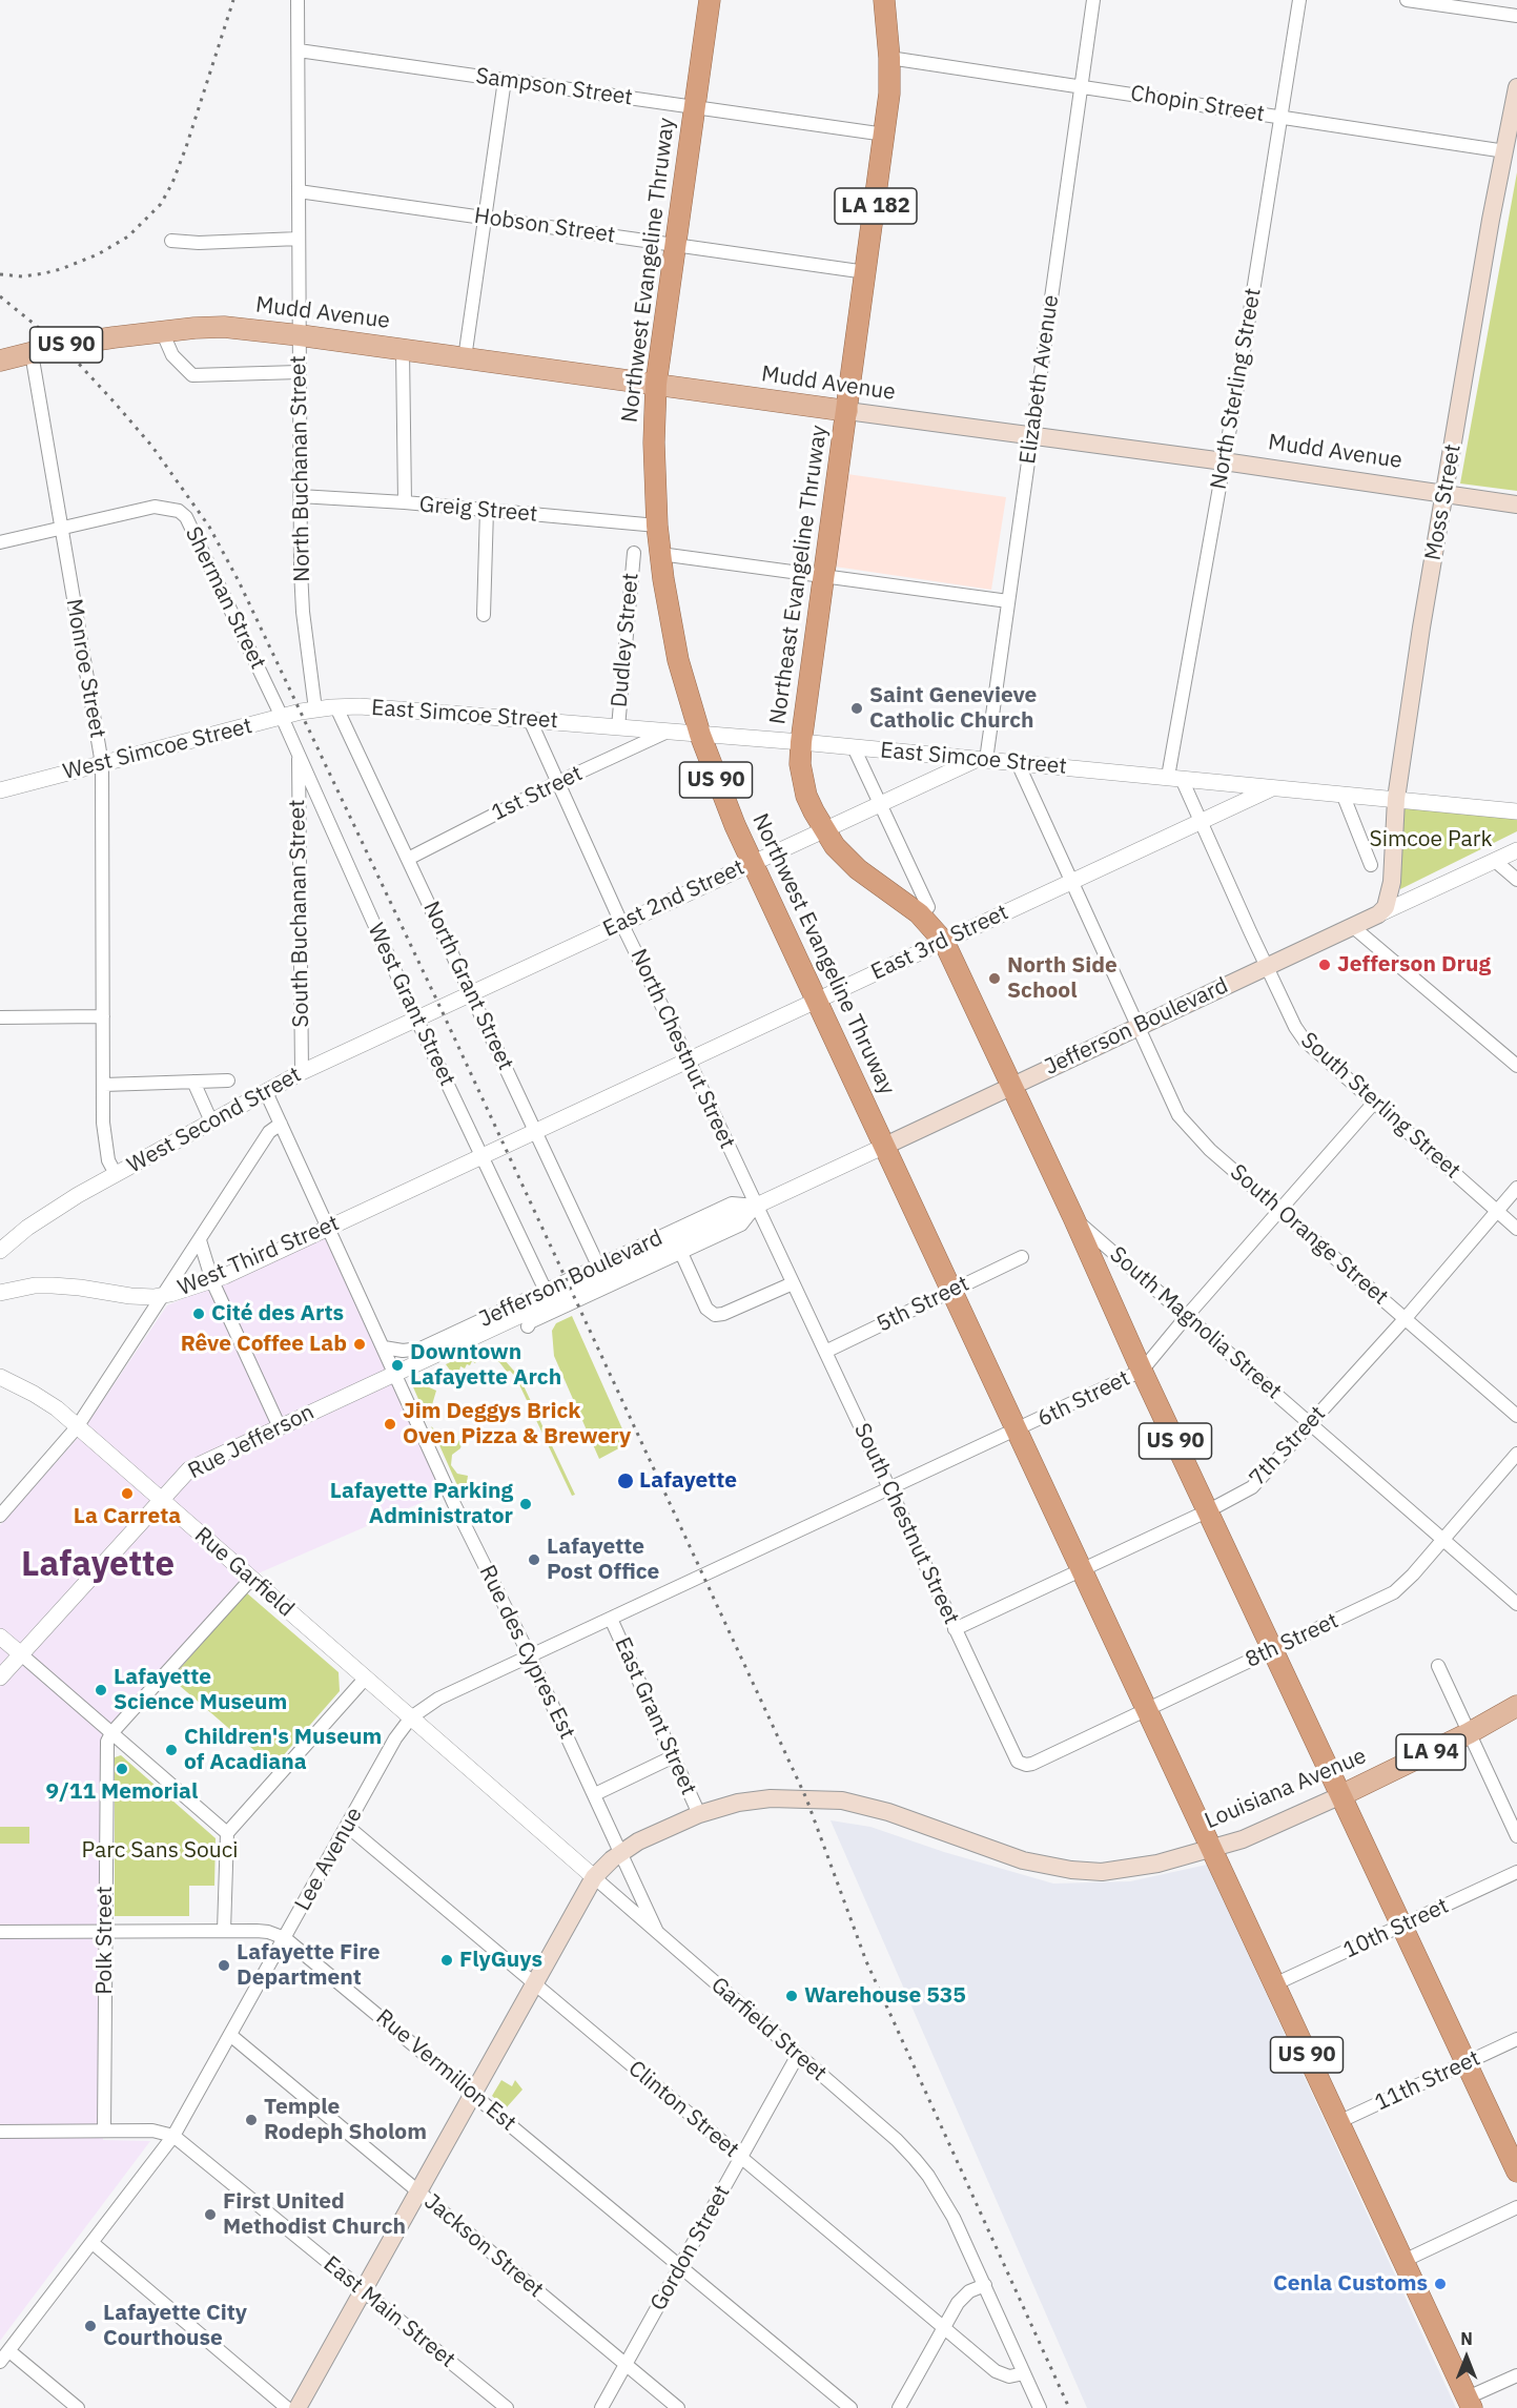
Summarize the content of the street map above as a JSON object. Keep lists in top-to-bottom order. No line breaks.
{"streets":{"highway":["LA 182","Northwest Evangeline Thruway","US 90","Northeast Evangeline Thruway"],"main road":["Mudd Avenue","Moss Street","Jefferson Boulevard","LA 94","Louisiana Avenue"],"street":["Sampson Street","Chopin Street","Hobson Street","Elizabeth Avenue","North Sterling Street","North Buchanan Street","Greig Street","Sherman Street","Dudley Street","Monroe Street","East Simcoe Street","West Simcoe Street","1st Street","East 2nd Street","South Buchanan Street","East 3rd Street","North Grant Street","West Grant Street","North Chestnut Street","South Sterling Street","West Second Street","South Orange Street","West Third Street","5th Street","South Magnolia Street","6th Street","Rue Jefferson","7th Street","South Chestnut Street","Rue Garfield","8th Street","Rue des Cypres Est","East Grant Street","Lee Avenue","10th Street","Polk Street","Garfield Street","Rue Vermilion Est","11th Street","Clinton Street","Jackson Street","Gordon Street","East Main Street"]},"crossings":[["Sampson Street","Northwest Evangeline Thruway"],["Sampson Street","North Buchanan Street"],["Sampson Street","Northeast Evangeline Thruway"],["Chopin Street","Elizabeth Avenue"],["Chopin Street","North Sterling Street"],["Chopin Street","Moss Street"],["Chopin Street","Northeast Evangeline Thruway"],["Hobson Street","Northwest Evangeline Thruway"],["Hobson Street","North Buchanan Street"],["Hobson Street","Northeast Evangeline Thruway"],["Northwest Evangeline Thruway","Mudd Avenue"],["Northwest Evangeline Thruway","US 90"],["Northwest Evangeline Thruway","Greig Street"],["Northwest Evangeline Thruway","East Simcoe Street"],["Northwest Evangeline Thruway","East 2nd Street"],["Northwest Evangeline Thruway","East 3rd Street"],["Northwest Evangeline Thruway","Jefferson Boulevard"],["Mudd Avenue","US 90"],["Mudd Avenue","Elizabeth Avenue"],["Mudd Avenue","North Sterling Street"],["Mudd Avenue","North Buchanan Street"],["Mudd Avenue","Moss Street"],["Mudd Avenue","Northeast Evangeline Thruway"],["Mudd Avenue","Monroe Street"],["US 90","Northeast Evangeline Thruway"],["US 90","Monroe Street"],["US 90","Jefferson Boulevard"],["US 90","5th Street"],["US 90","South Magnolia Street"],["US 90","6th Street"],["US 90","7th Street"],["US 90","8th Street"],["US 90","Louisiana Avenue"],["US 90","10th Street"],["US 90","11th Street"],["Elizabeth Avenue","East Simcoe Street"],["Elizabeth Avenue","East 2nd Street"],["North Sterling Street","East Simcoe Street"],["North Buchanan Street","Greig Street"],["North Buchanan Street","East Simcoe Street"],["North Buchanan Street","West Simcoe Street"],["Moss Street","East Simcoe Street"],["Moss Street","Jefferson Boulevard"],["Northeast Evangeline Thruway","East Simcoe Street"],["Northeast Evangeline Thruway","East 2nd Street"],["Northeast Evangeline Thruway","East 3rd Street"],["Northeast Evangeline Thruway","Jefferson Boulevard"],["Sherman Street","Monroe Street"],["Sherman Street","West Simcoe Street"],["Sherman Street","West Grant Street"],["Dudley Street","East Simcoe Street"],["Monroe Street","West Simcoe Street"],["Monroe Street","West Second Street"],["East Simcoe Street","West Simcoe Street"],["East Simcoe Street","1st Street"],["East Simcoe Street","East 2nd Street"],["East Simcoe Street","East 3rd Street"],["East Simcoe Street","North Grant Street"],["East Simcoe Street","North Chestnut Street"],["East Simcoe Street","South Orange Street"],["West Simcoe Street","West Grant Street"],["1st Street","North Grant Street"],["1st Street","North Chestnut Street"],["East 2nd Street","North Grant Street"],["East 2nd Street","North Chestnut Street"],["East 2nd Street","West Second Street"],["South Buchanan Street","West Grant Street"],["South Buchanan Street","West Second Street"],["East 3rd Street","North Grant Street"],["East 3rd Street","North Chestnut Street"],["East 3rd Street","South Orange Street"],["East 3rd Street","West Third Street"],["North Grant Street","Jefferson Boulevard"],["West Grant Street","Jefferson Boulevard"],["West Grant Street","West Second Street"],["West Grant Street","West Third Street"],["Jefferson Boulevard","North Chestnut Street"],["Jefferson Boulevard","South Sterling Street"],["Jefferson Boulevard","South Orange Street"],["Jefferson Boulevard","Rue Jefferson"],["Jefferson Boulevard","South Chestnut Street"],["Jefferson Boulevard","Rue des Cypres Est"],["North Chestnut Street","South Chestnut Street"],["South Sterling Street","6th Street"],["South Sterling Street","7th Street"],["West Second Street","Rue des Cypres Est"],["South Orange Street","6th Street"],["South Orange Street","7th Street"],["West Third Street","Rue des Cypres Est"],["5th Street","South Chestnut Street"],["South Magnolia Street","6th Street"],["South Magnolia Street","7th Street"],["South Magnolia Street","8th Street"],["6th Street","South Chestnut Street"],["6th Street","Lee Avenue"],["Rue Jefferson","Rue Garfield"],["Rue Jefferson","Rue des Cypres Est"],["7th Street","South Chestnut Street"],["South Chestnut Street","8th Street"],["Rue Garfield","Lee Avenue"],["Rue Garfield","Garfield Street"],["Rue des Cypres Est","Louisiana Avenue"],["Rue des Cypres Est","Lee Avenue"],["Rue des Cypres Est","Garfield Street"],["East Grant Street","Louisiana Avenue"],["East Grant Street","Lee Avenue"],["Louisiana Avenue","Garfield Street"],["Louisiana Avenue","Rue Vermilion Est"],["Louisiana Avenue","Clinton Street"],["Louisiana Avenue","Jackson Street"],["Louisiana Avenue","East Main Street"],["Lee Avenue","Garfield Street"],["Lee Avenue","Rue Vermilion Est"],["Lee Avenue","Clinton Street"],["Lee Avenue","Jackson Street"],["Lee Avenue","East Main Street"],["Polk Street","Rue Vermilion Est"],["Polk Street","East Main Street"],["Garfield Street","Clinton Street"],["Garfield Street","Gordon Street"],["Rue Vermilion Est","Gordon Street"],["Clinton Street","Gordon Street"],["Jackson Street","Gordon Street"]],"districts":["Lafayette"],"parks":["Simcoe Park","Parc Sans Souci"],"places":["Saint Genevieve Catholic Church","Jefferson Drug","North Side School","Cité des Arts","Rêve Coffee Lab","Downtown Lafayette Arch","Jim Deggys Brick Oven Pizza & Brewery","Lafayette","La Carreta","Lafayette Parking Administrator","Lafayette Post Office","Lafayette Science Museum","Children's Museum of Acadiana","9/11 Memorial","FlyGuys","Lafayette Fire Department","Warehouse 535","Temple Rodeph Sholom","First United Methodist Church","Cenla Customs","Lafayette City Courthouse"],"north":"top"}
